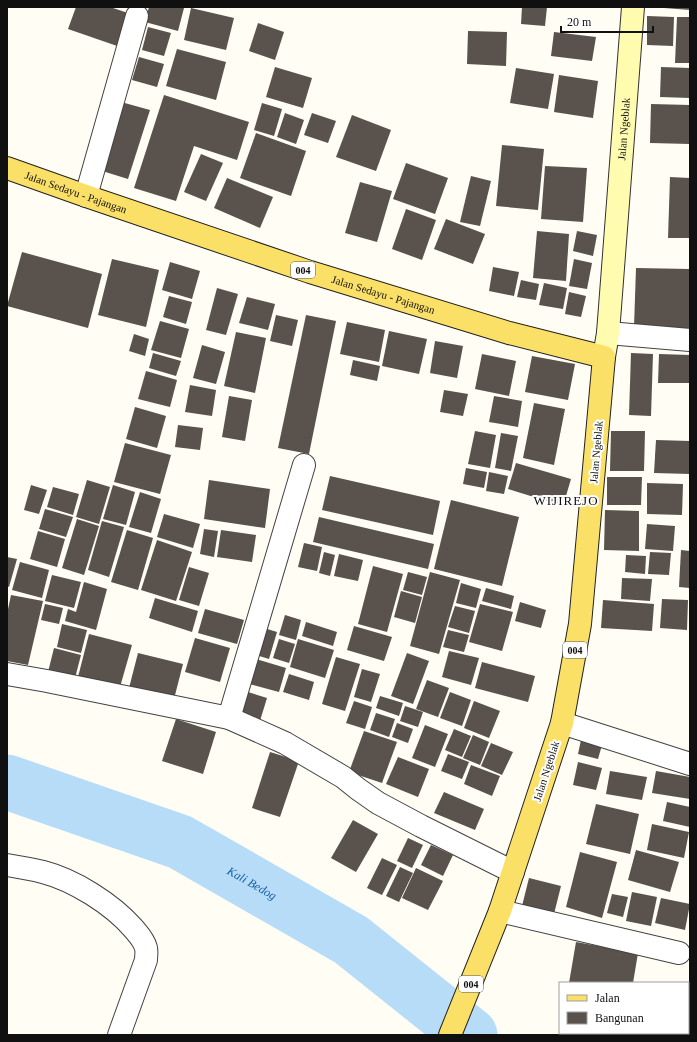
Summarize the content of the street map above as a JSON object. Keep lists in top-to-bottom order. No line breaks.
{"streets":{"main road":["Jalan Ngeblak","Jalan Sedayu - Pajangan","004"]},"crossings":[["Jalan Ngeblak","Jalan Sedayu - Pajangan"]],"districts":["WIJIREJO"],"water":["Kali Bedog"],"legend":["Jalan","Bangunan"],"scale_bar":"20 m"}
